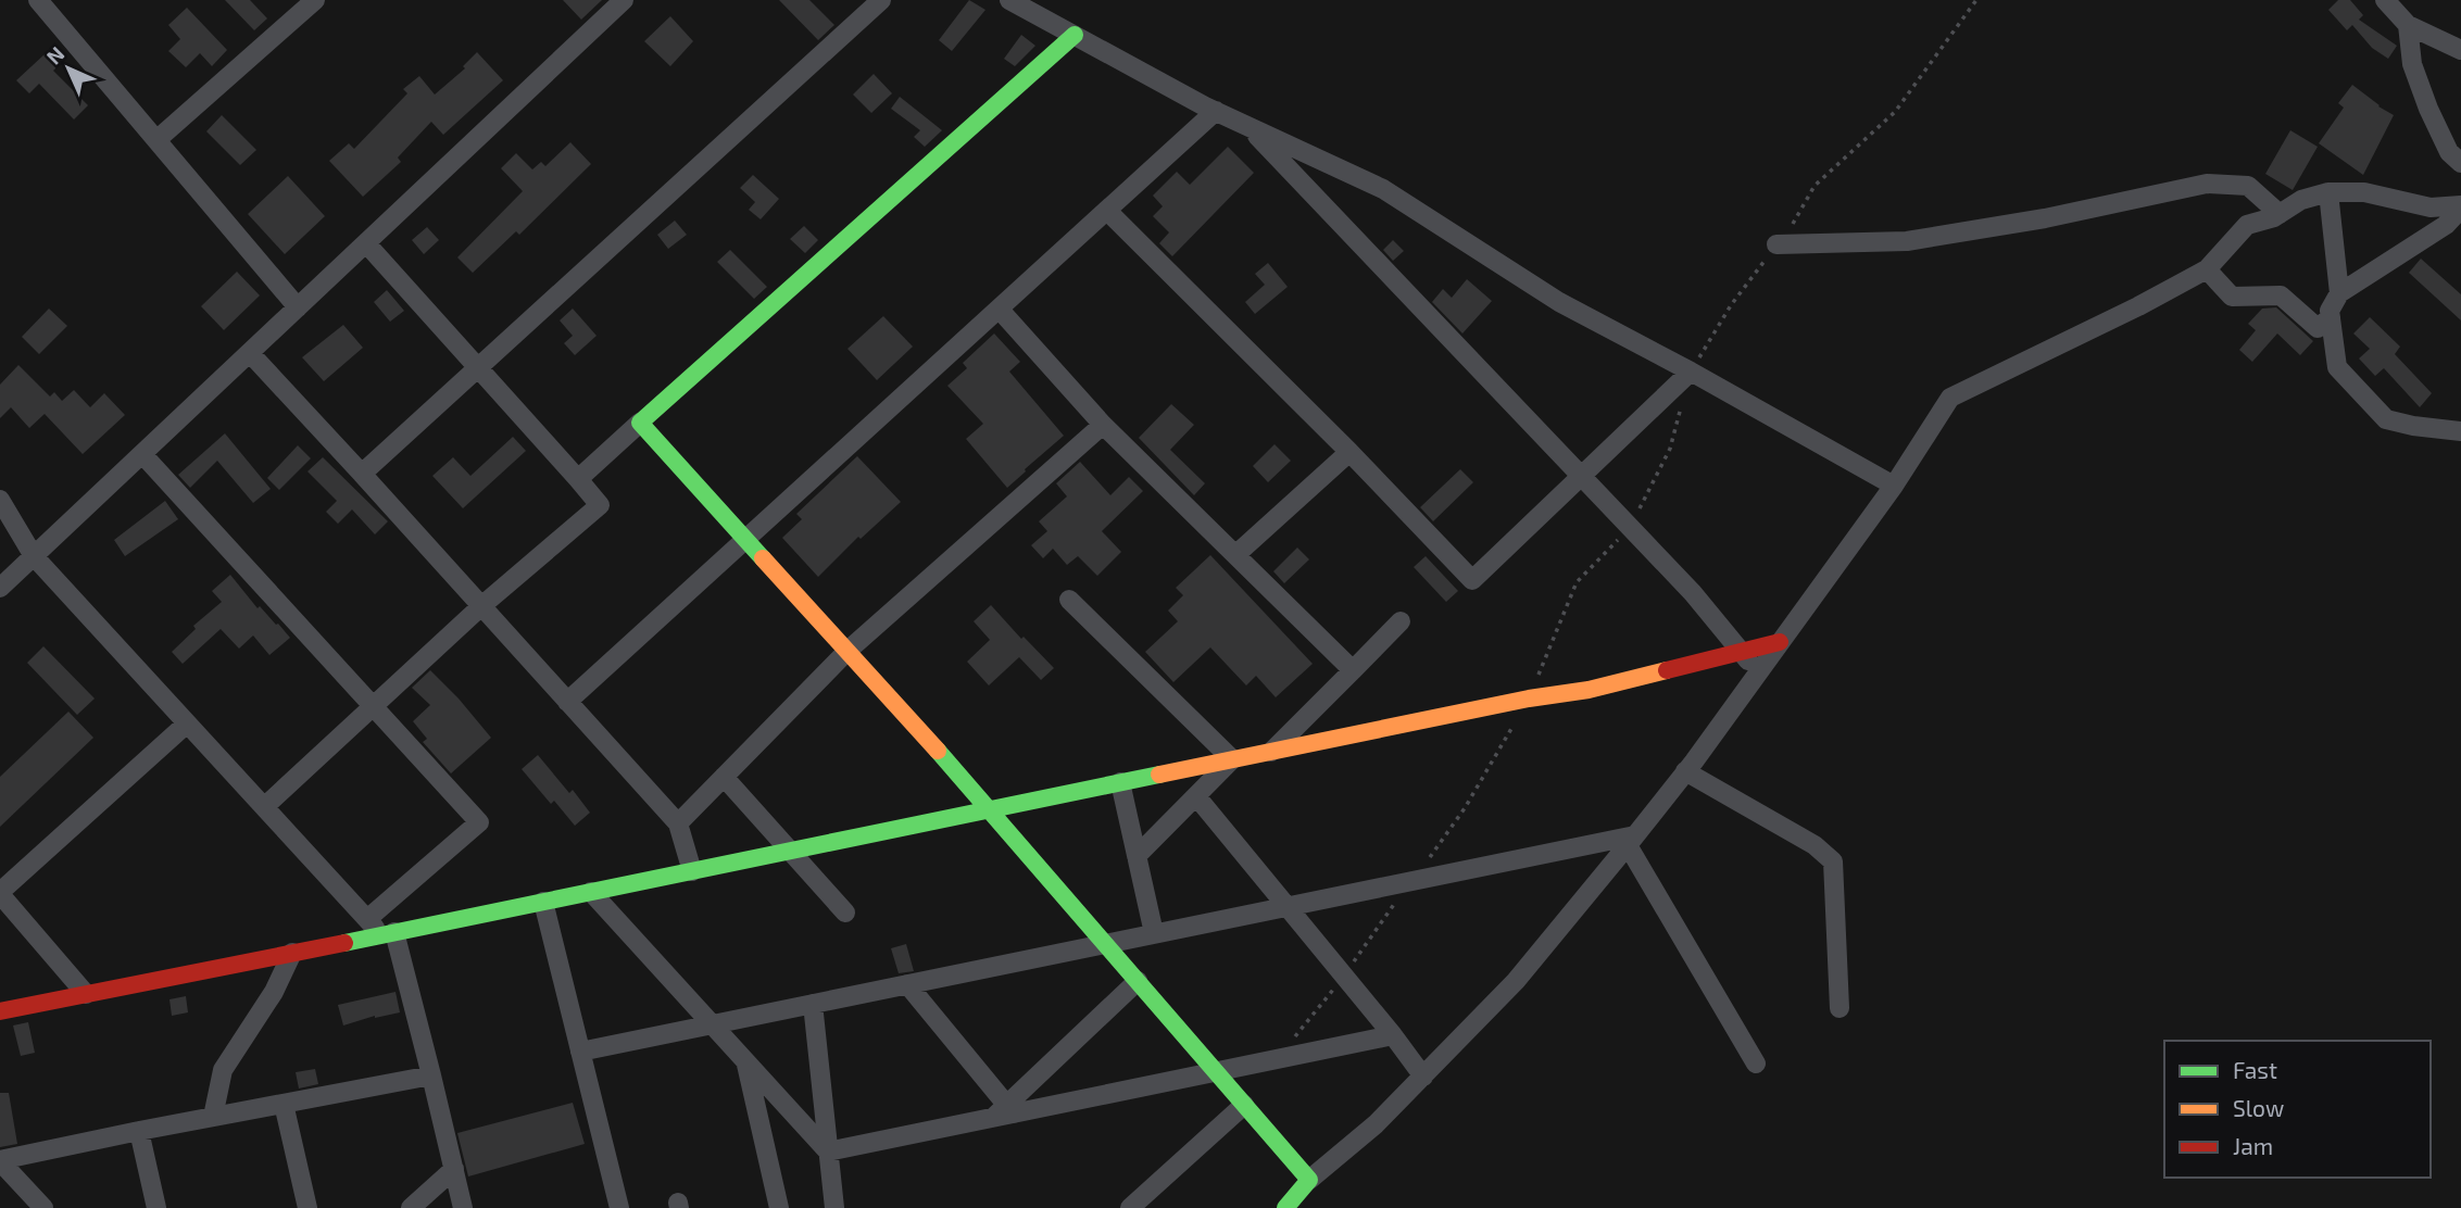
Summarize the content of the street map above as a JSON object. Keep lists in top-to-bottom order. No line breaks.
{"legend":["Fast","Slow","Jam"],"north":"top left"}
